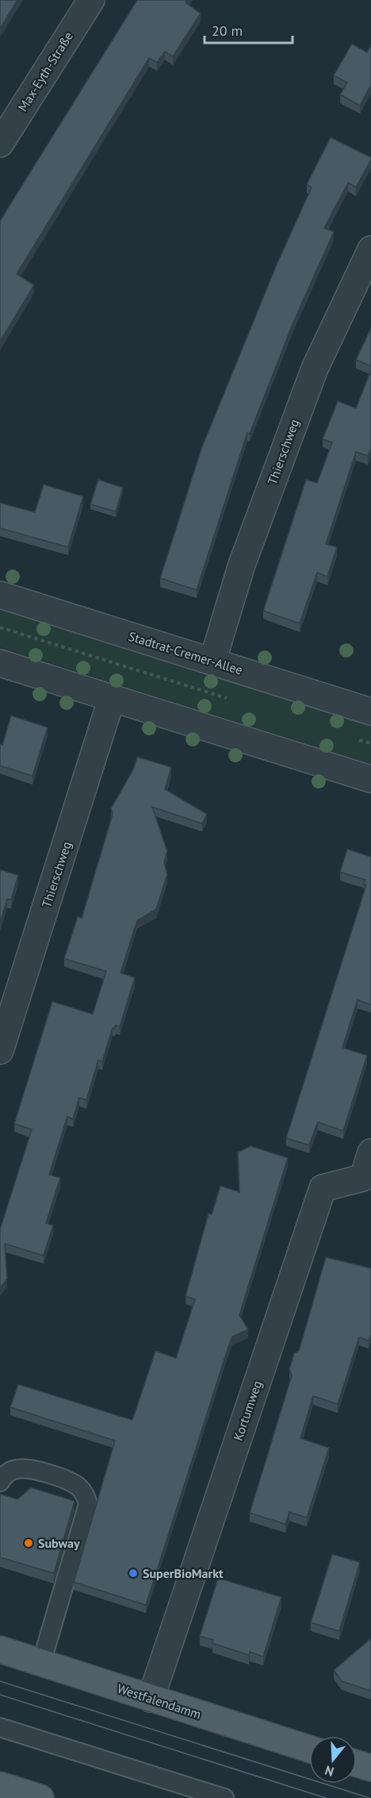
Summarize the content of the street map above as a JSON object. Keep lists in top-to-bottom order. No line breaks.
{"streets":{"main road":["Westfalendamm"],"street":["Max-Eyth-Straße","Thierschweg","Stadtrat-Cremer-Allee","Kortumweg"]},"crossings":[["Thierschweg","Stadtrat-Cremer-Allee"],["Kortumweg","Westfalendamm"]],"places":["Subway","SuperBioMarkt"],"scale_bar":"20 m","north":"bottom"}
